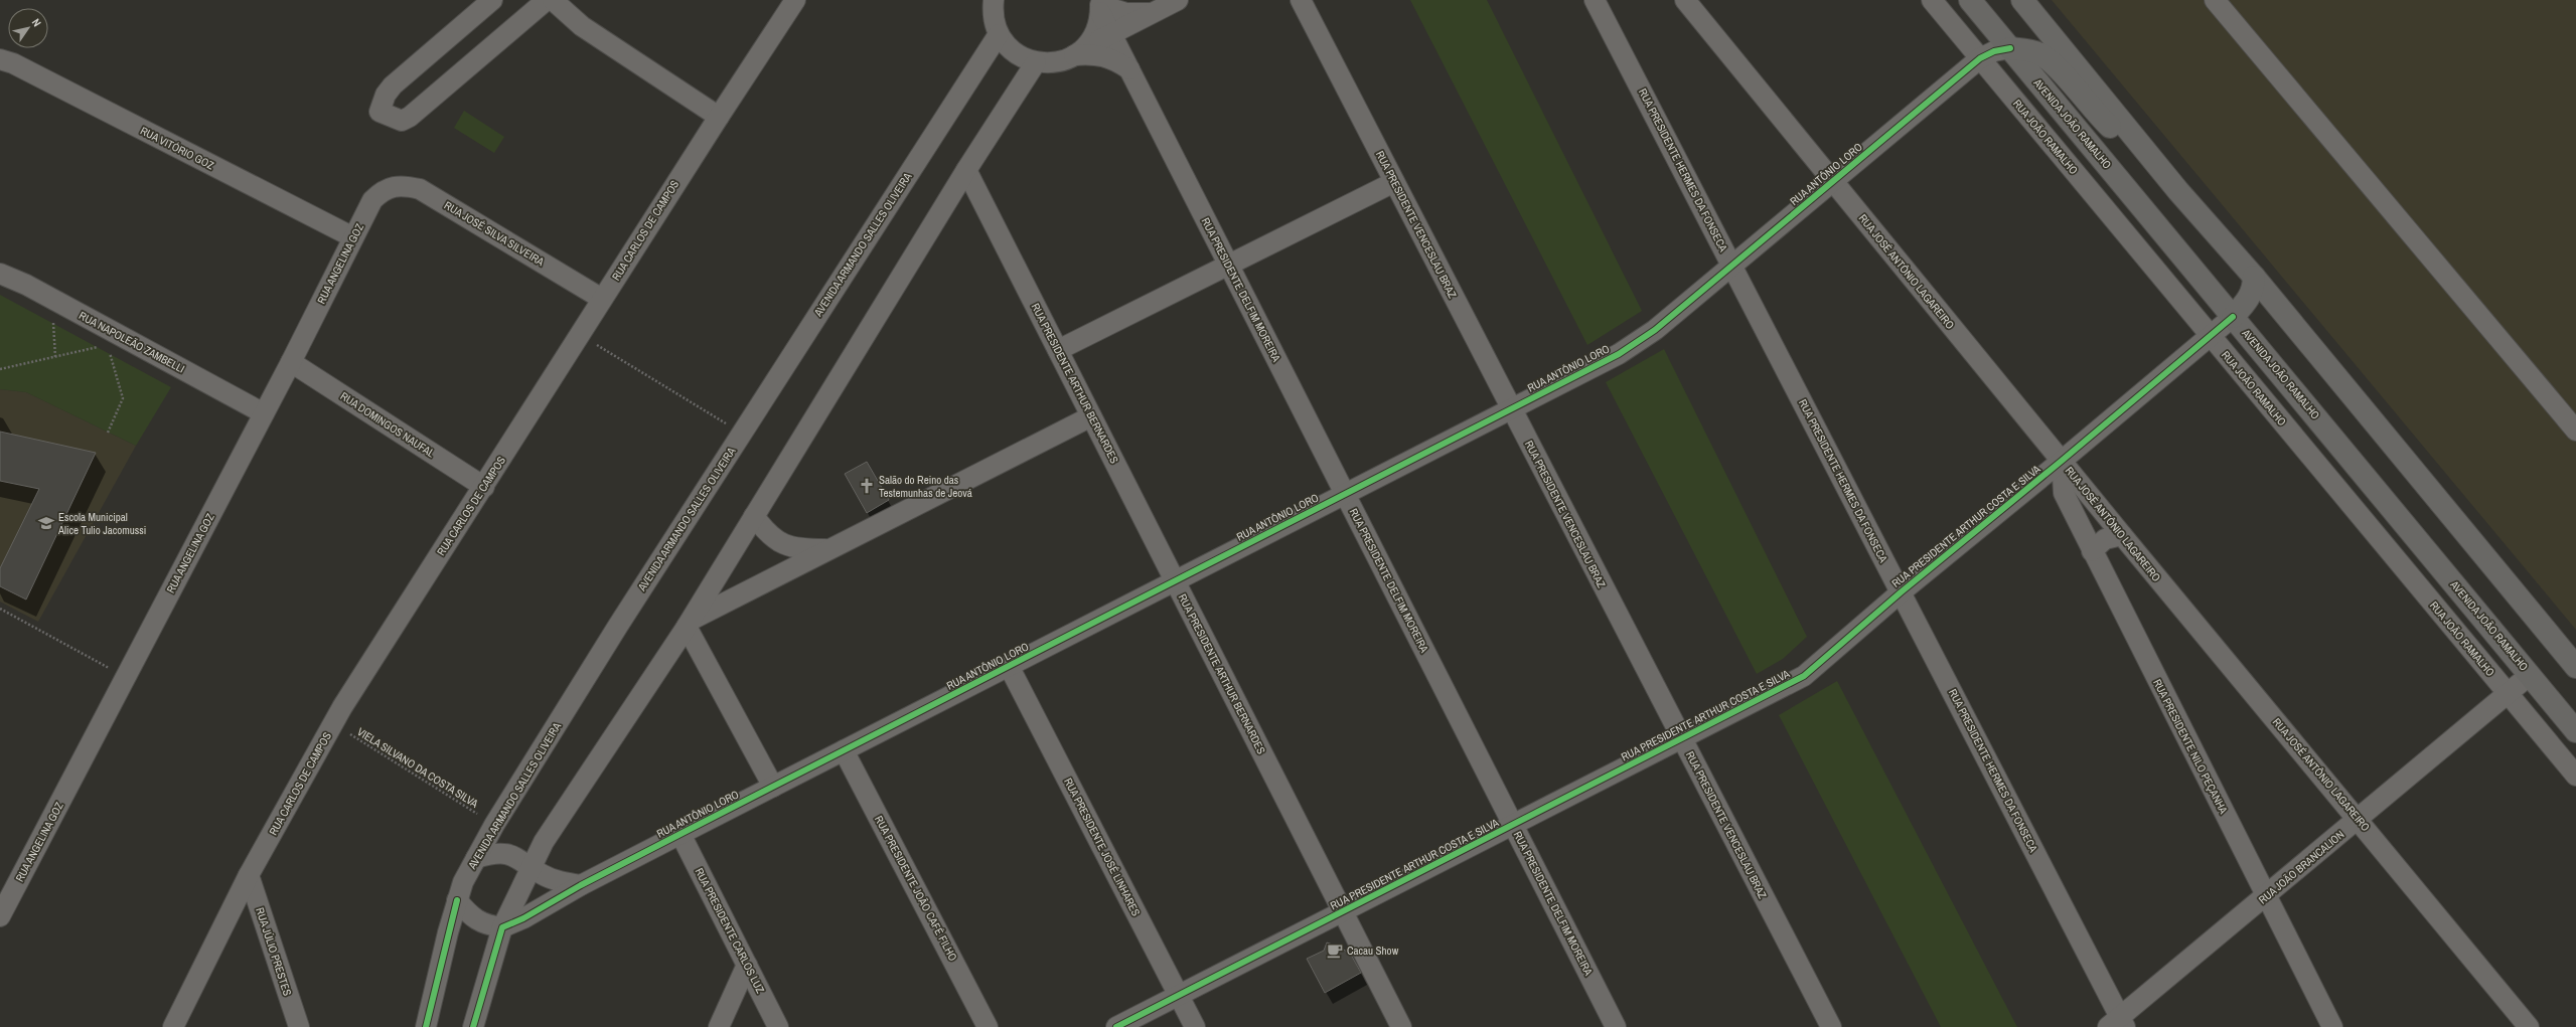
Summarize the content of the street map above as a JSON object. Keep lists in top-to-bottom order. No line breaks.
{"streets":{"highway":["AVENIDA JOÃO RAMALHO"],"street":["RUA JOÃO RAMALHO","RUA VITÓRIO GOZ","RUA PRESIDENTE HERMES DA FONSECA","RUA ANTÔNIO LORO","RUA PRESIDENTE VENCESLAU BRAZ","RUA CARLOS DE CAMPOS","RUA JOSÉ SILVA SILVEIRA","AVENIDA ARMANDO SALLES OLIVEIRA","RUA ANGELINA GOZ","RUA JOSÉ ANTÔNIO LAGAREIRO","RUA PRESIDENTE DELFIM MOREIRA","RUA NAPOLEÃO ZAMBELLI","RUA PRESIDENTE ARTHUR BERNARDES","RUA DOMINGOS NAUFAL","RUA PRESIDENTE ARTHUR COSTA E SILVA","RUA PRESIDENTE NILO PEÇANHA","RUA PRESIDENTE JOSÉ LINHARES","RUA JOÃO BRANCALION","RUA PRESIDENTE JOÃO CAFÉ FILHO","RUA PRESIDENTE CARLOS LUZ","RUA JÚLIO PRESTES"],"path":["VIELA SILVANO DA COSTA SILVA"]},"crossings":[["AVENIDA JOÃO RAMALHO","RUA ANTÔNIO LORO"],["AVENIDA JOÃO RAMALHO","RUA PRESIDENTE ARTHUR COSTA E SILVA"],["AVENIDA JOÃO RAMALHO","RUA JOÃO BRANCALION"],["RUA JOÃO RAMALHO","RUA ANTÔNIO LORO"],["RUA JOÃO RAMALHO","RUA PRESIDENTE ARTHUR COSTA E SILVA"],["RUA JOÃO RAMALHO","RUA JOÃO BRANCALION"],["RUA VITÓRIO GOZ","RUA ANGELINA GOZ"],["RUA PRESIDENTE HERMES DA FONSECA","RUA ANTÔNIO LORO"],["RUA PRESIDENTE HERMES DA FONSECA","RUA PRESIDENTE ARTHUR COSTA E SILVA"],["RUA PRESIDENTE HERMES DA FONSECA","RUA JOÃO BRANCALION"],["RUA ANTÔNIO LORO","RUA PRESIDENTE VENCESLAU BRAZ"],["RUA ANTÔNIO LORO","AVENIDA ARMANDO SALLES OLIVEIRA"],["RUA ANTÔNIO LORO","RUA JOSÉ ANTÔNIO LAGAREIRO"],["RUA ANTÔNIO LORO","RUA PRESIDENTE DELFIM MOREIRA"],["RUA ANTÔNIO LORO","RUA PRESIDENTE ARTHUR BERNARDES"],["RUA ANTÔNIO LORO","RUA PRESIDENTE JOSÉ LINHARES"],["RUA ANTÔNIO LORO","RUA PRESIDENTE JOÃO CAFÉ FILHO"],["RUA ANTÔNIO LORO","RUA PRESIDENTE CARLOS LUZ"],["RUA PRESIDENTE VENCESLAU BRAZ","RUA PRESIDENTE ARTHUR COSTA E SILVA"],["RUA CARLOS DE CAMPOS","RUA JOSÉ SILVA SILVEIRA"],["RUA CARLOS DE CAMPOS","RUA DOMINGOS NAUFAL"],["RUA CARLOS DE CAMPOS","VIELA SILVANO DA COSTA SILVA"],["RUA CARLOS DE CAMPOS","RUA JÚLIO PRESTES"],["RUA JOSÉ SILVA SILVEIRA","RUA ANGELINA GOZ"],["AVENIDA ARMANDO SALLES OLIVEIRA","VIELA SILVANO DA COSTA SILVA"],["RUA ANGELINA GOZ","RUA NAPOLEÃO ZAMBELLI"],["RUA ANGELINA GOZ","RUA DOMINGOS NAUFAL"],["RUA JOSÉ ANTÔNIO LAGAREIRO","RUA PRESIDENTE ARTHUR COSTA E SILVA"],["RUA JOSÉ ANTÔNIO LAGAREIRO","RUA PRESIDENTE NILO PEÇANHA"],["RUA JOSÉ ANTÔNIO LAGAREIRO","RUA JOÃO BRANCALION"],["RUA PRESIDENTE DELFIM MOREIRA","RUA PRESIDENTE ARTHUR COSTA E SILVA"],["RUA PRESIDENTE ARTHUR BERNARDES","RUA PRESIDENTE ARTHUR COSTA E SILVA"],["RUA PRESIDENTE ARTHUR COSTA E SILVA","RUA PRESIDENTE NILO PEÇANHA"],["RUA PRESIDENTE ARTHUR COSTA E SILVA","RUA PRESIDENTE JOSÉ LINHARES"],["RUA PRESIDENTE NILO PEÇANHA","RUA JOÃO BRANCALION"]],"places":{"church":["Salão do Reino das Testemunhas de Jeová"],"school or university":["Escola Municipal Alice Tulio Jacomussi"],"cafe":["Cacau Show"]},"north":"top right"}
